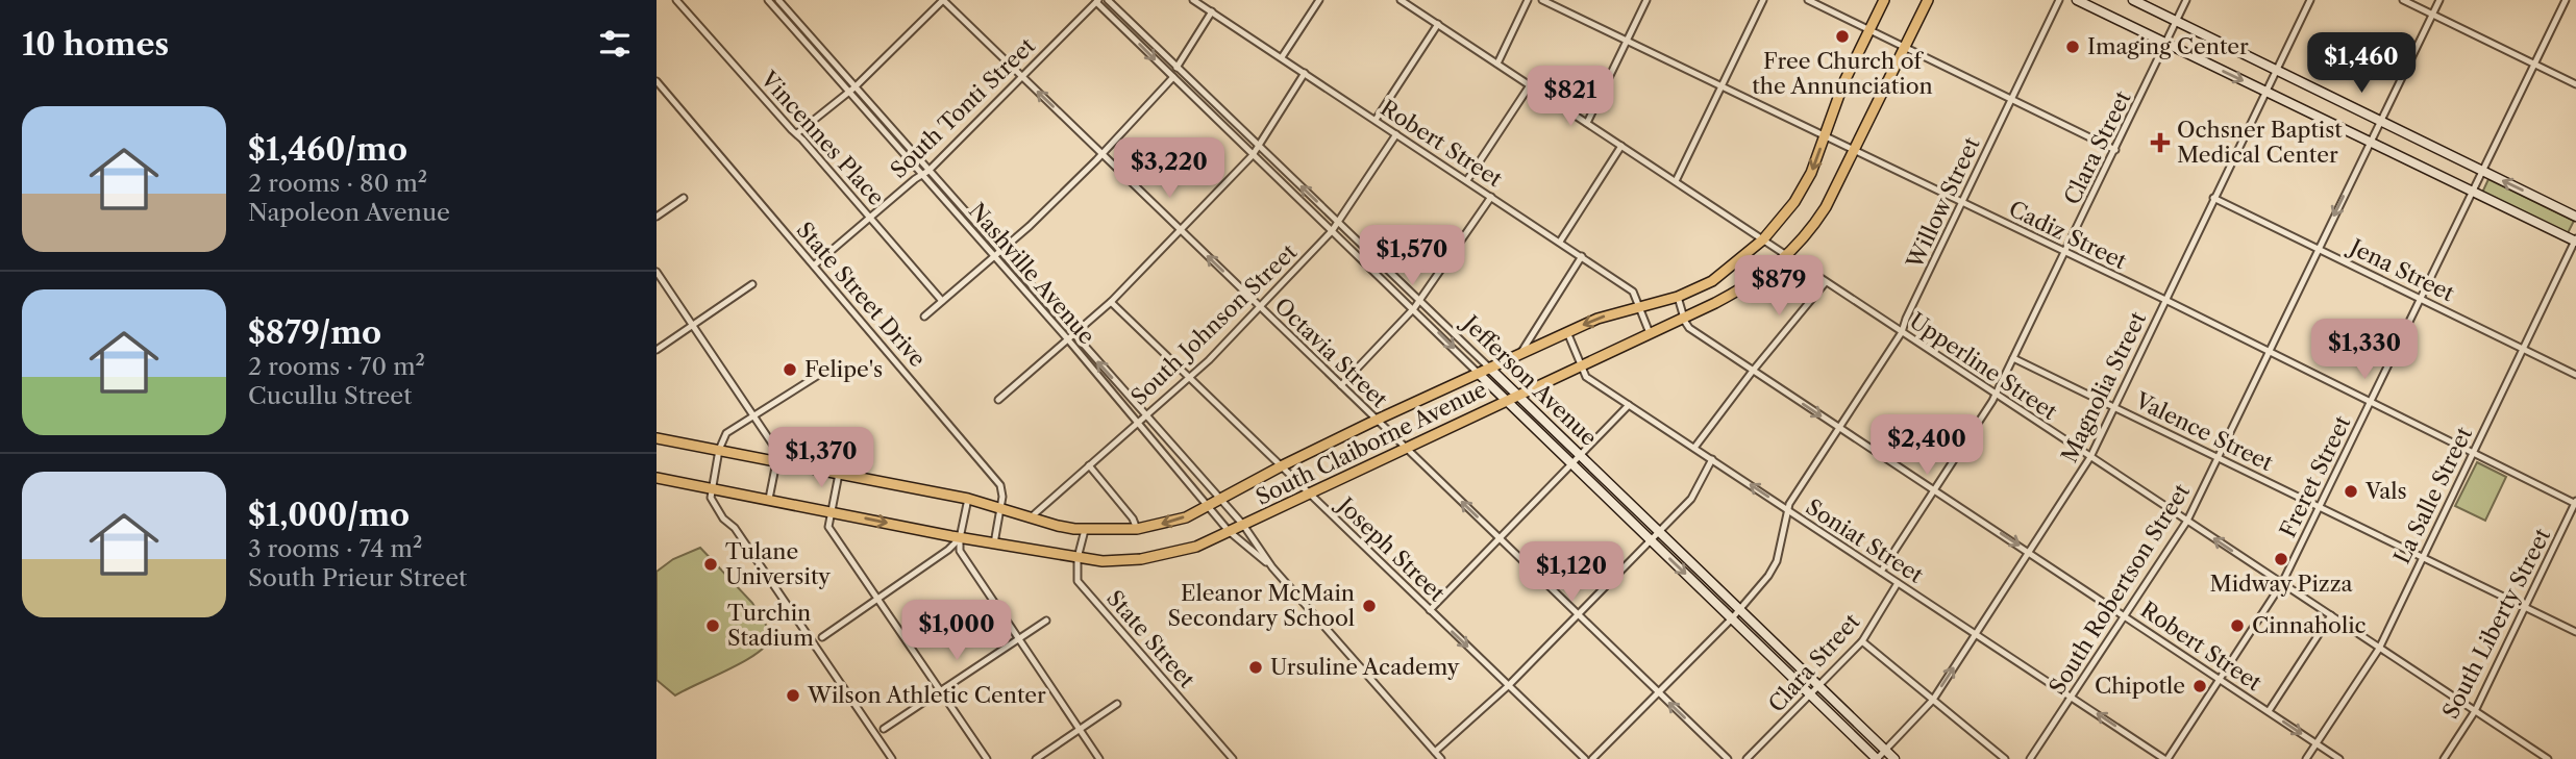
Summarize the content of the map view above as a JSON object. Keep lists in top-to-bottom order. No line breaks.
{"streets":{"main road":["South Claiborne Avenue"],"street":["South Tonti Street","Vincennes Place","Robert Street","Clara Street","Willow Street","Cadiz Street","Jena Street","Nashville Avenue","State Street Drive","South Johnson Street","Octavia Street","Upperline Street","Jefferson Avenue","Magnolia Street","Valence Street","Freret Street","La Salle Street","Soniat Street","Joseph Street","South Robertson Street","South Liberty Street","State Street"]},"crossings":[["South Tonti Street","Vincennes Place"],["South Tonti Street","Nashville Avenue"],["South Tonti Street","State Street Drive"],["South Tonti Street","Octavia Street"],["South Tonti Street","Jefferson Avenue"],["Robert Street","Clara Street"],["Robert Street","Willow Street"],["Robert Street","South Johnson Street"],["Robert Street","Magnolia Street"],["Robert Street","South Claiborne Avenue"],["Robert Street","Freret Street"],["Robert Street","La Salle Street"],["Robert Street","South Robertson Street"],["Clara Street","Cadiz Street"],["Clara Street","Upperline Street"],["Clara Street","Jefferson Avenue"],["Clara Street","Valence Street"],["Clara Street","Soniat Street"],["Willow Street","Cadiz Street"],["Willow Street","Octavia Street"],["Willow Street","Upperline Street"],["Willow Street","Jefferson Avenue"],["Willow Street","Soniat Street"],["Cadiz Street","Magnolia Street"],["Cadiz Street","South Claiborne Avenue"],["Cadiz Street","Freret Street"],["Cadiz Street","La Salle Street"],["Cadiz Street","South Robertson Street"],["Cadiz Street","South Liberty Street"],["Jena Street","Magnolia Street"],["Jena Street","Freret Street"],["Jena Street","La Salle Street"],["Jena Street","South Robertson Street"],["Nashville Avenue","South Johnson Street"],["Nashville Avenue","South Claiborne Avenue"],["State Street Drive","South Claiborne Avenue"],["South Johnson Street","Octavia Street"],["South Johnson Street","Jefferson Avenue"],["South Johnson Street","South Claiborne Avenue"],["South Johnson Street","Joseph Street"],["Octavia Street","South Claiborne Avenue"],["Upperline Street","Magnolia Street"],["Upperline Street","South Claiborne Avenue"],["Upperline Street","Freret Street"],["Upperline Street","La Salle Street"],["Upperline Street","South Robertson Street"],["Upperline Street","South Liberty Street"],["Jefferson Avenue","Magnolia Street"],["Jefferson Avenue","South Claiborne Avenue"],["Magnolia Street","Valence Street"],["Magnolia Street","Soniat Street"],["Valence Street","Freret Street"],["Valence Street","La Salle Street"],["Valence Street","South Robertson Street"],["Valence Street","South Liberty Street"],["South Claiborne Avenue","Soniat Street"],["South Claiborne Avenue","Joseph Street"],["South Claiborne Avenue","State Street"],["Freret Street","Soniat Street"],["Soniat Street","South Robertson Street"]],"one_way":["Octavia Street"],"places":{"other":["Free Church of the Annunciation","Imaging Center","Felipe's","Vals","Midway Pizza","Tulane University","Eleanor McMain Secondary School","Turchin Stadium","Cinnaholic","Ursuline Academy","Chipotle","Wilson Athletic Center"],"health":["Ochsner Baptist Medical Center"]},"page":{"heading":"10 homes","price":["$1,460","$821","$3,220","$1,570","$879","$1,330","$2,400","$1,370","$1,120","$1,000"],"list":[{"name":"$1,460/mo","note":"2 rooms · 80 m² · Napoleon Avenue"},{"name":"$879/mo","note":"2 rooms · 70 m² · Cucullu Street"},{"name":"$1,000/mo","note":"3 rooms · 74 m² · South Prieur Street"}]}}
